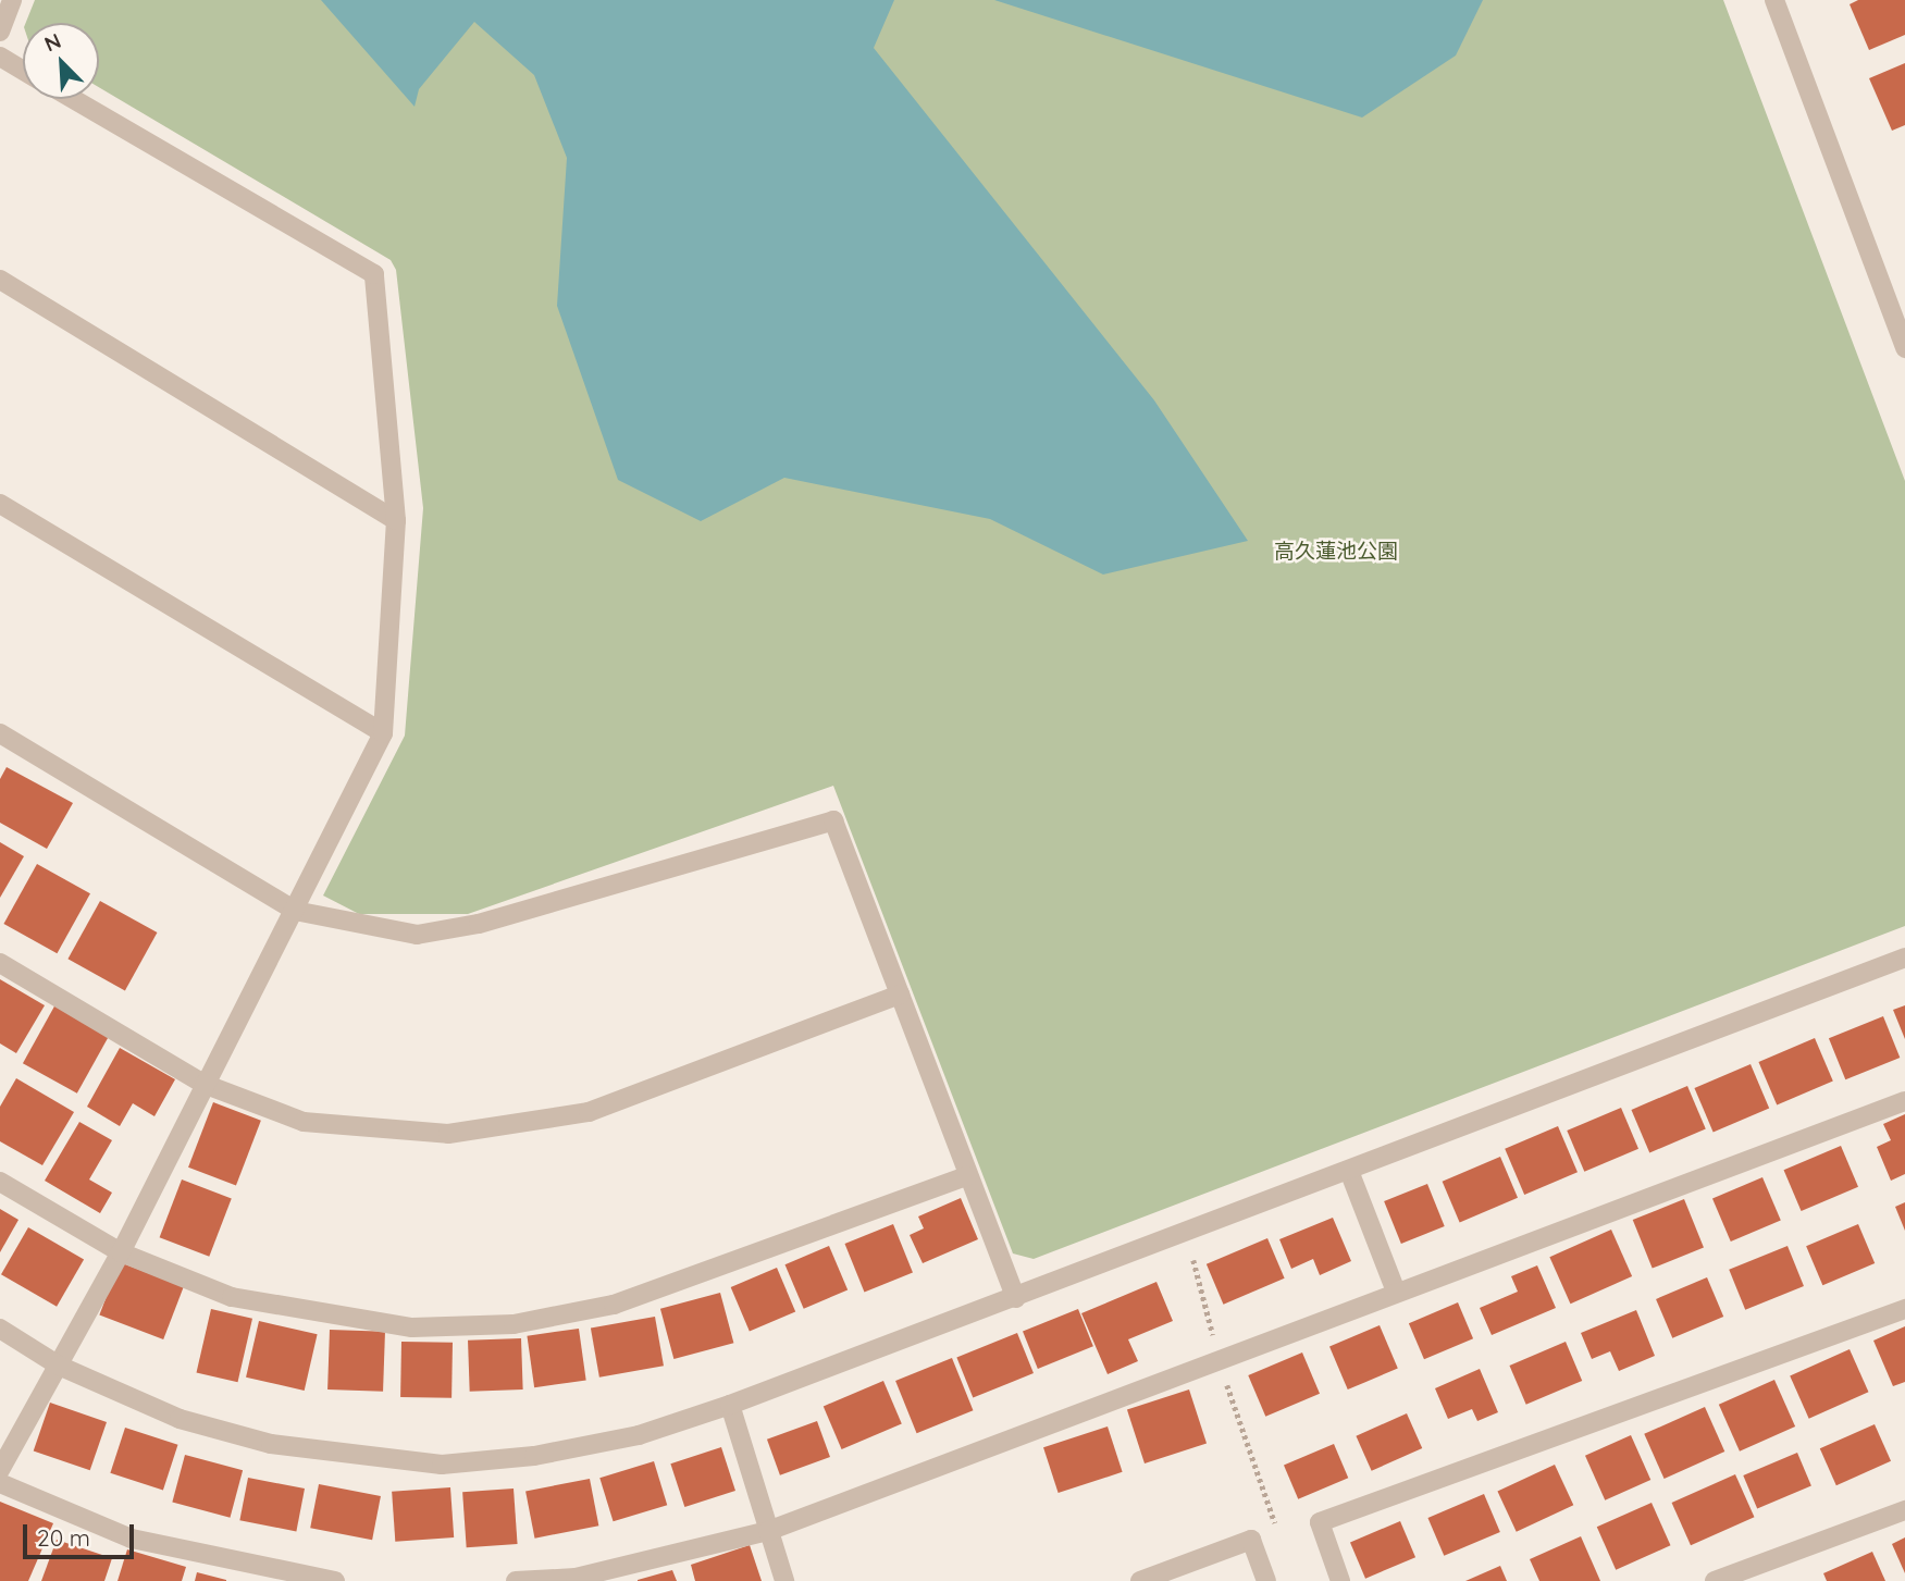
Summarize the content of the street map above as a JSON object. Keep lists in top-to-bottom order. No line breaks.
{"parks":["高久蓮池公園"],"scale_bar":"20 m","north":"top left"}
